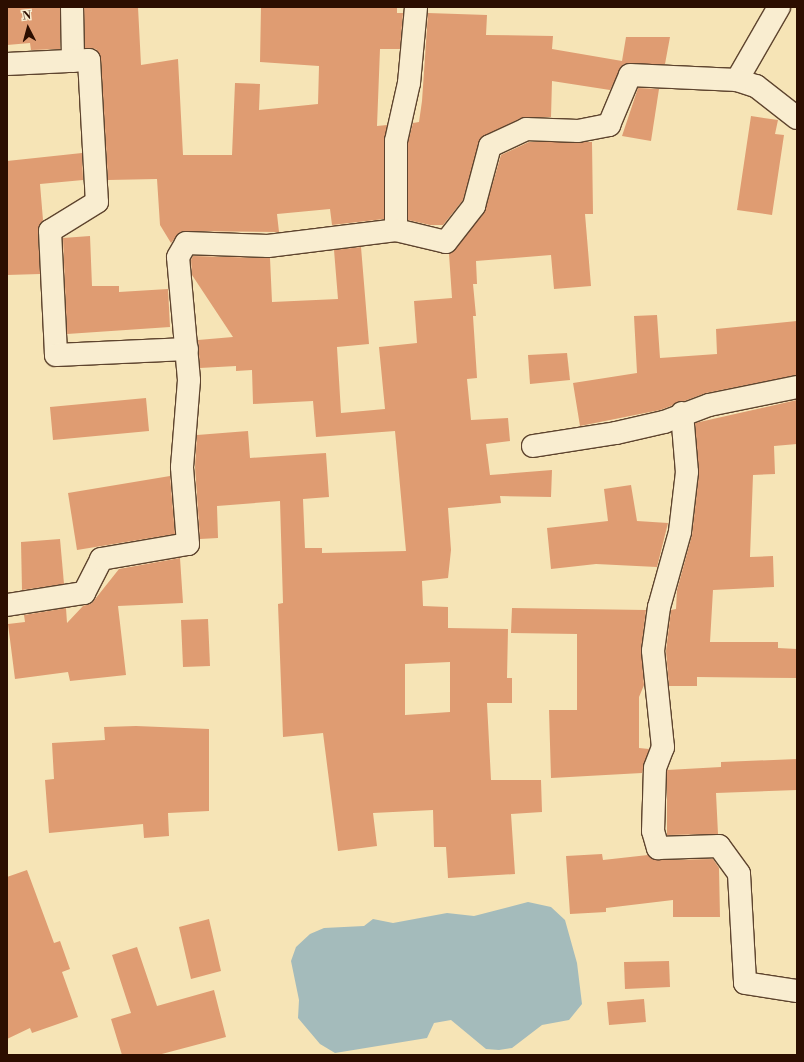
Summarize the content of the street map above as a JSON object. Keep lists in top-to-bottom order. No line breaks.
{"north":"top"}
